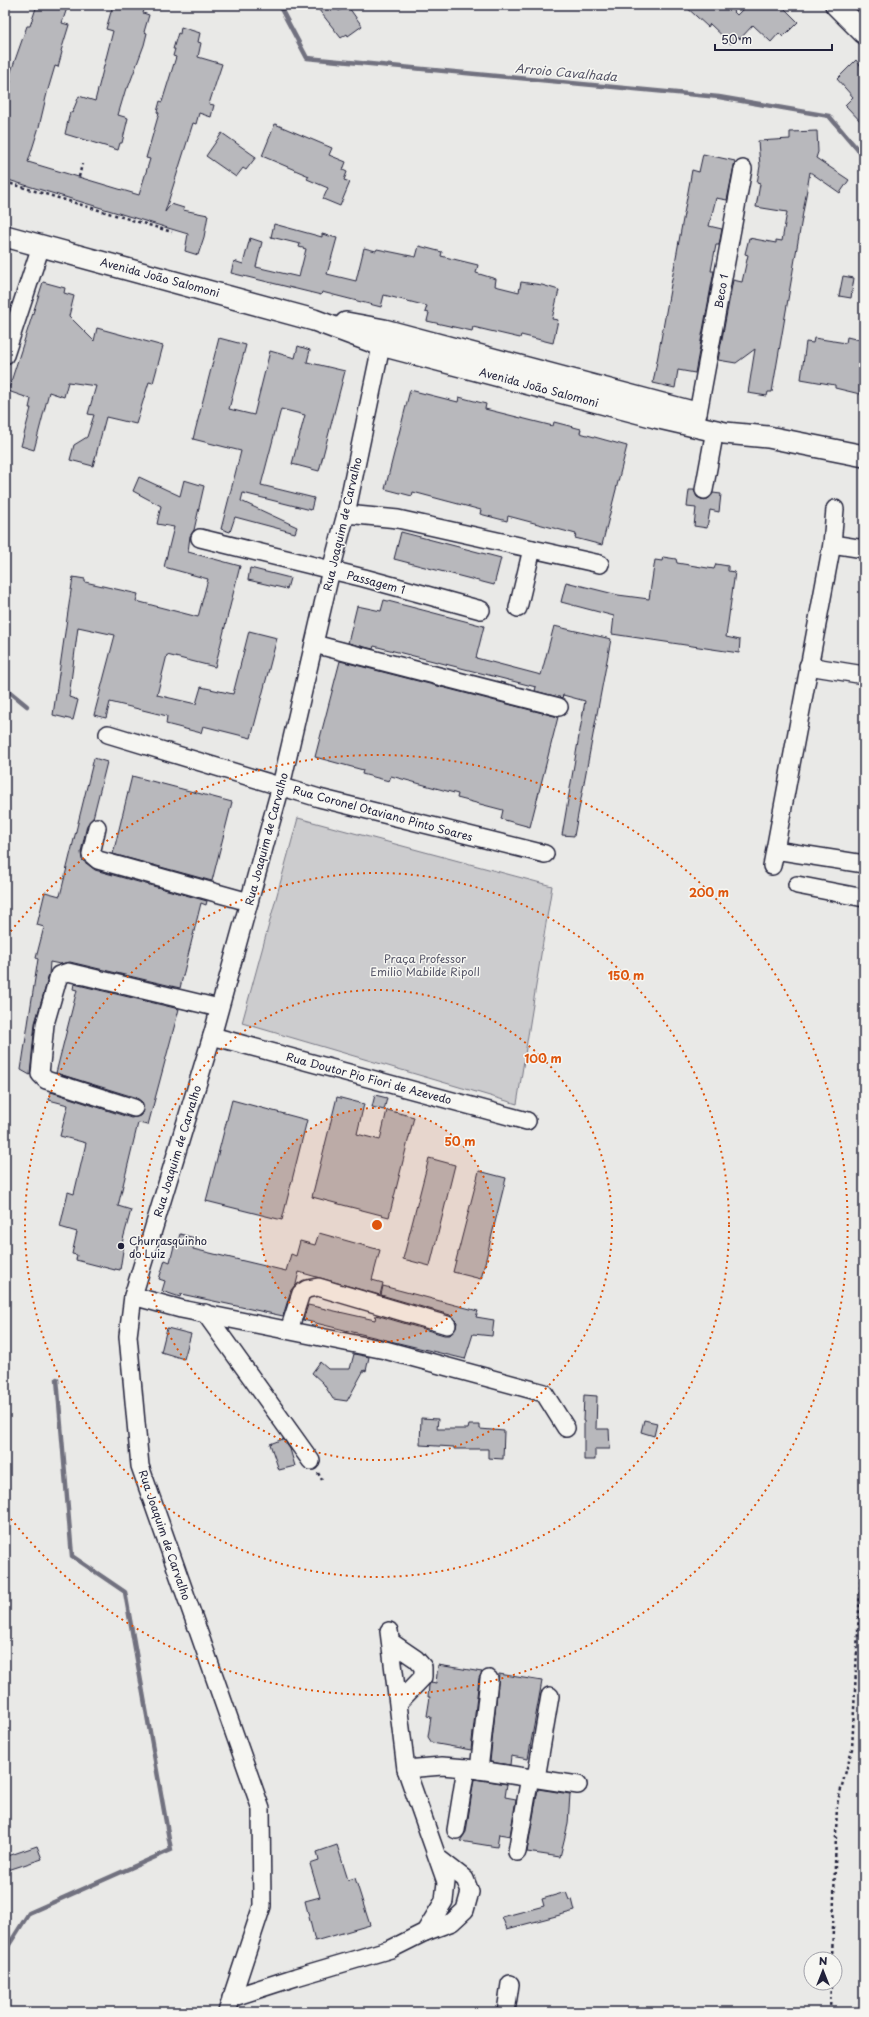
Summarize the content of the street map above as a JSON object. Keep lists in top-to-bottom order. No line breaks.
{"streets":{"main road":["Avenida João Salomoni"],"street":["Beco 1","Rua Joaquim de Carvalho","Passagem 1","Rua Coronel Otaviano Pinto Soares","Rua Doutor Pio Fiori de Azevedo"]},"crossings":[["Avenida João Salomoni","Beco 1"],["Avenida João Salomoni","Rua Joaquim de Carvalho"],["Rua Joaquim de Carvalho","Passagem 1"],["Rua Joaquim de Carvalho","Rua Coronel Otaviano Pinto Soares"],["Rua Joaquim de Carvalho","Rua Doutor Pio Fiori de Azevedo"]],"water":["Arroio Cavalhada"],"parks":["Praça Professor Emilio Mabilde Ripoll"],"places":["Churrasquinho do Luiz"],"scale_bar":"50 m","north":"top","rings":["200 m","150 m","100 m","50 m"]}
